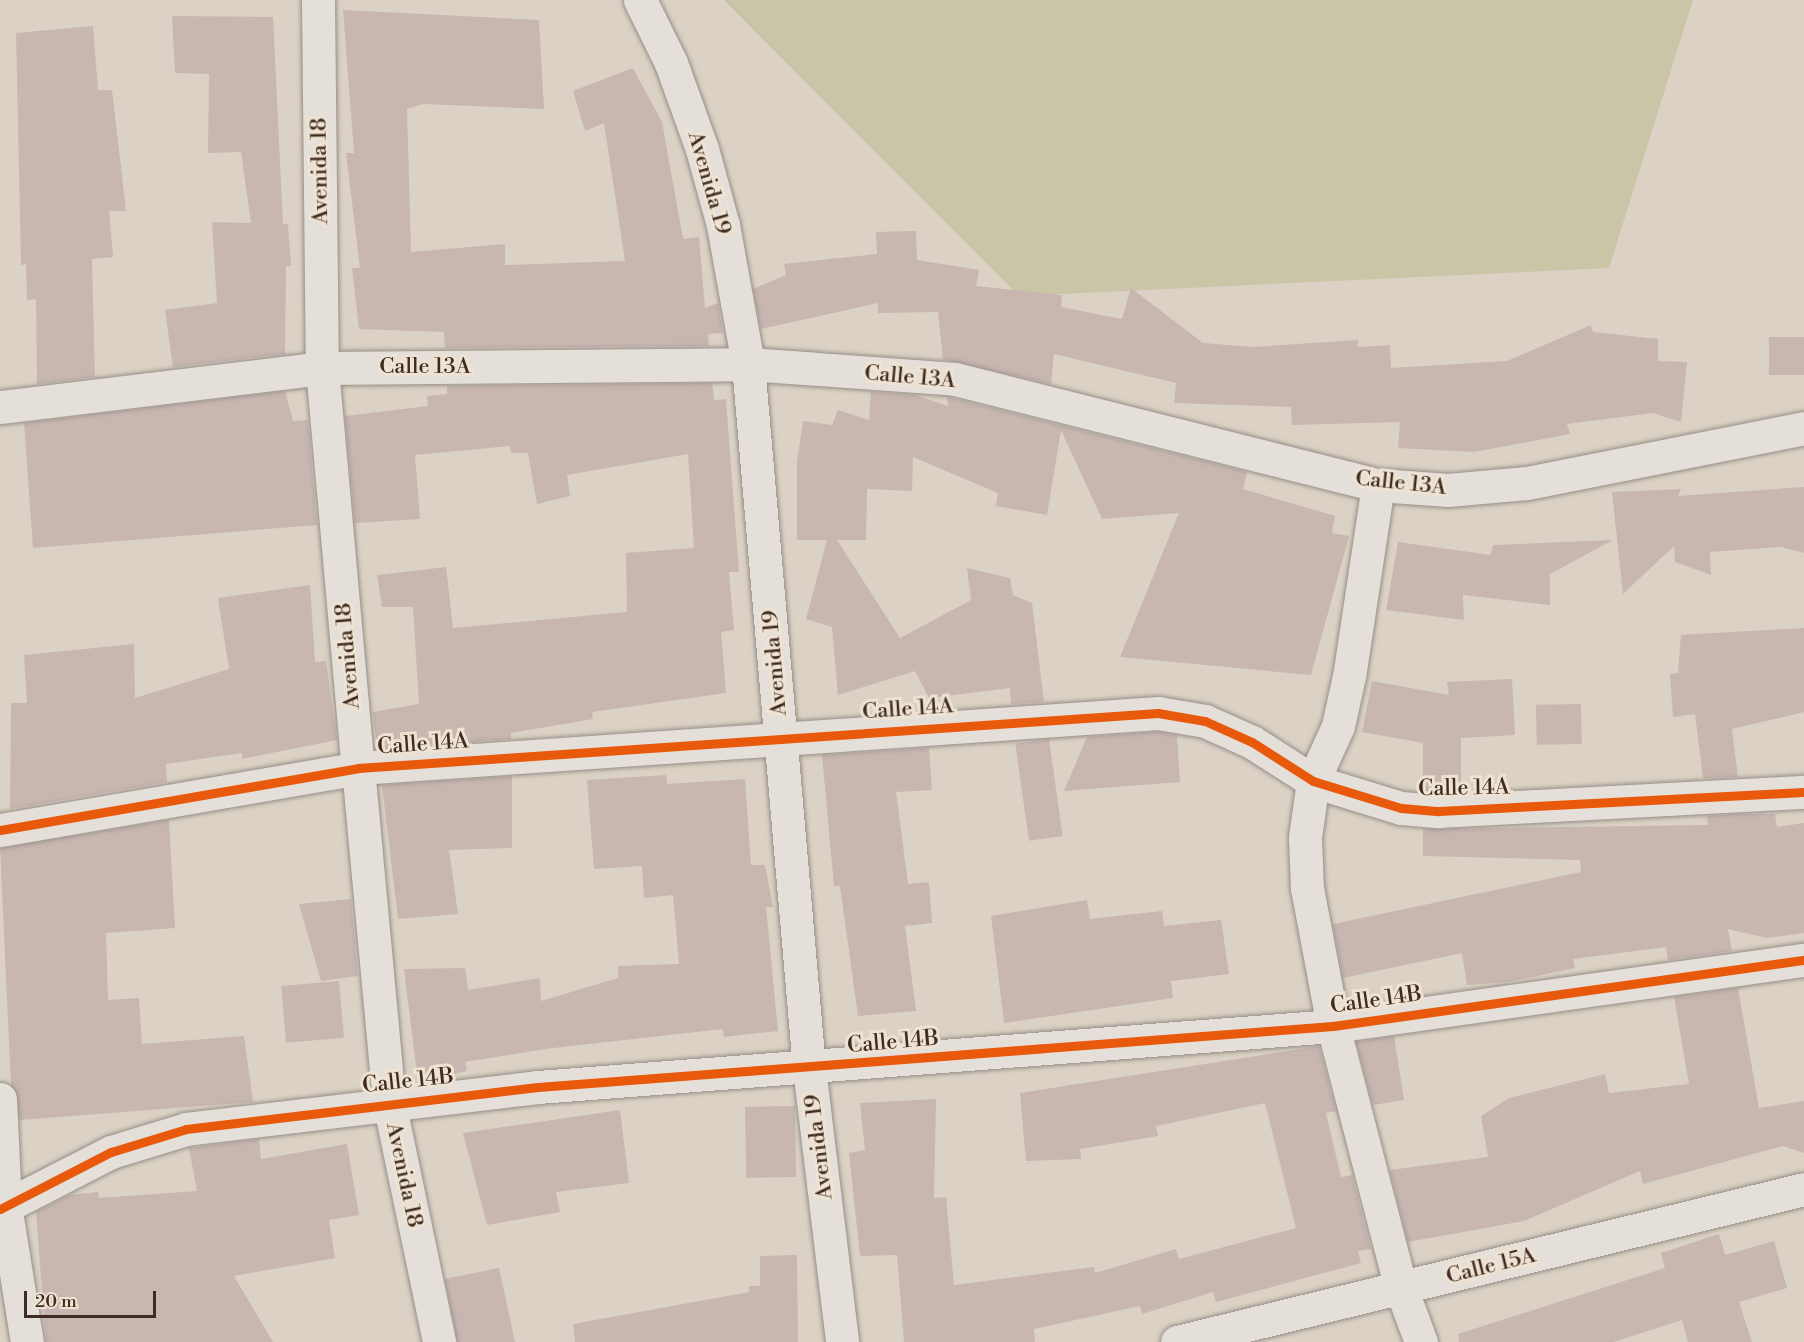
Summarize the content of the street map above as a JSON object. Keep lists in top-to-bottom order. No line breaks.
{"streets":{"street":["Avenida 18","Avenida 19","Calle 13A","Calle 14A","Calle 14B","Calle 15A"]},"crossings":[["Avenida 18","Calle 13A"],["Avenida 18","Calle 14A"],["Avenida 18","Calle 14B"],["Avenida 19","Calle 13A"],["Avenida 19","Calle 14A"],["Avenida 19","Calle 14B"]],"scale_bar":"20 m"}
